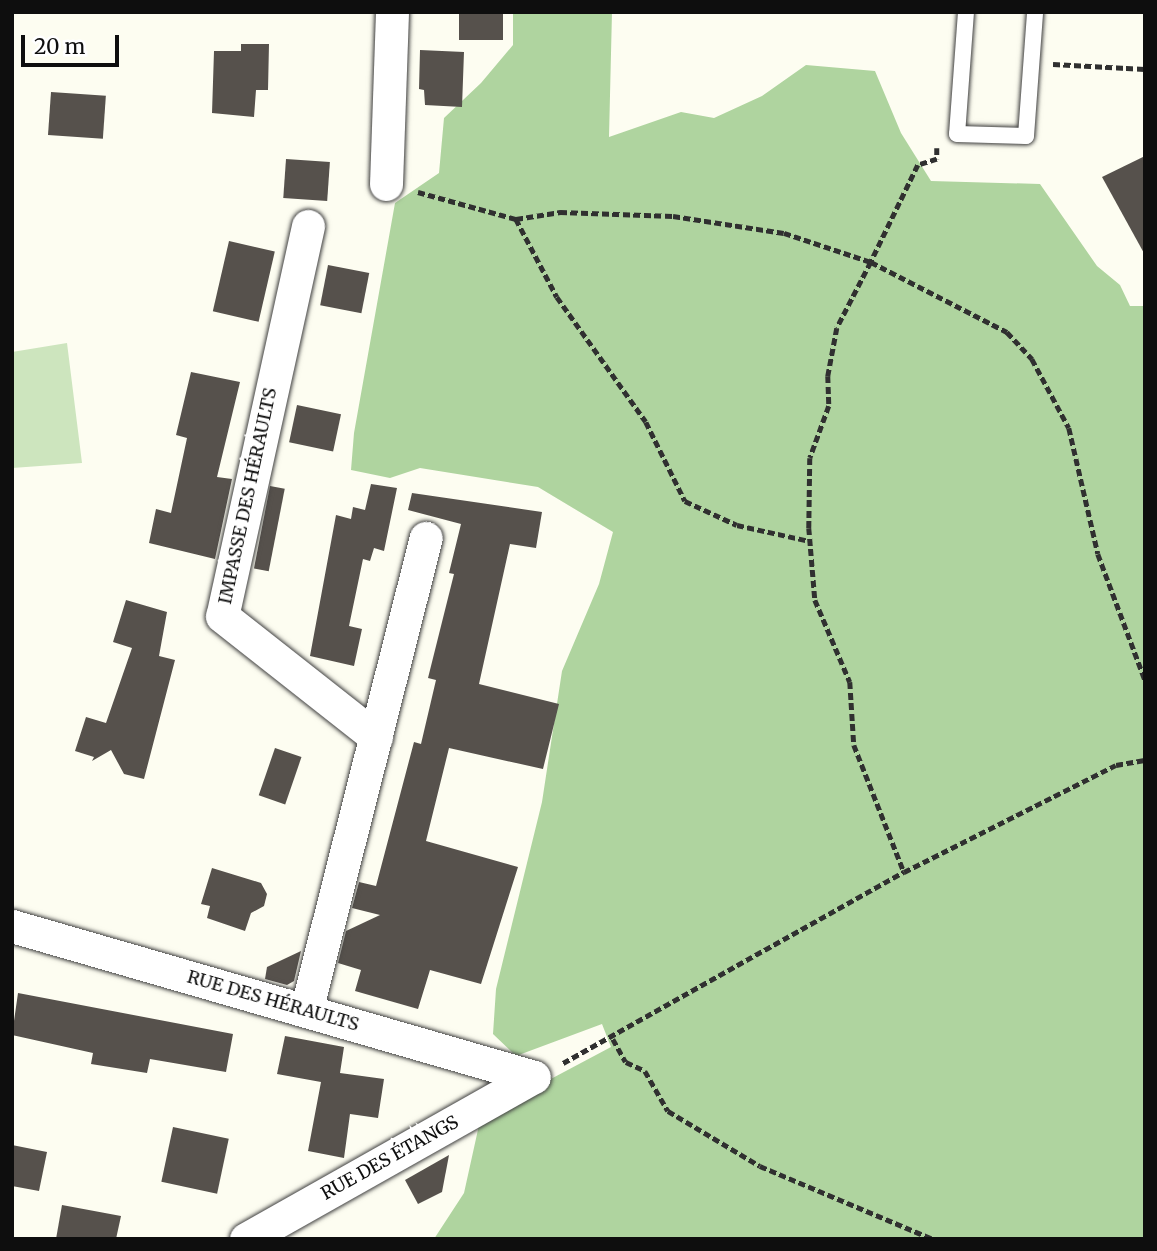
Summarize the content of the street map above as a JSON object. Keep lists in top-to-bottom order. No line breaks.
{"streets":{"street":["IMPASSE DES HÉRAULTS","RUE DES HÉRAULTS","RUE DES ÉTANGS"]},"crossings":[["RUE DES HÉRAULTS","RUE DES ÉTANGS"]],"scale_bar":"20 m"}
